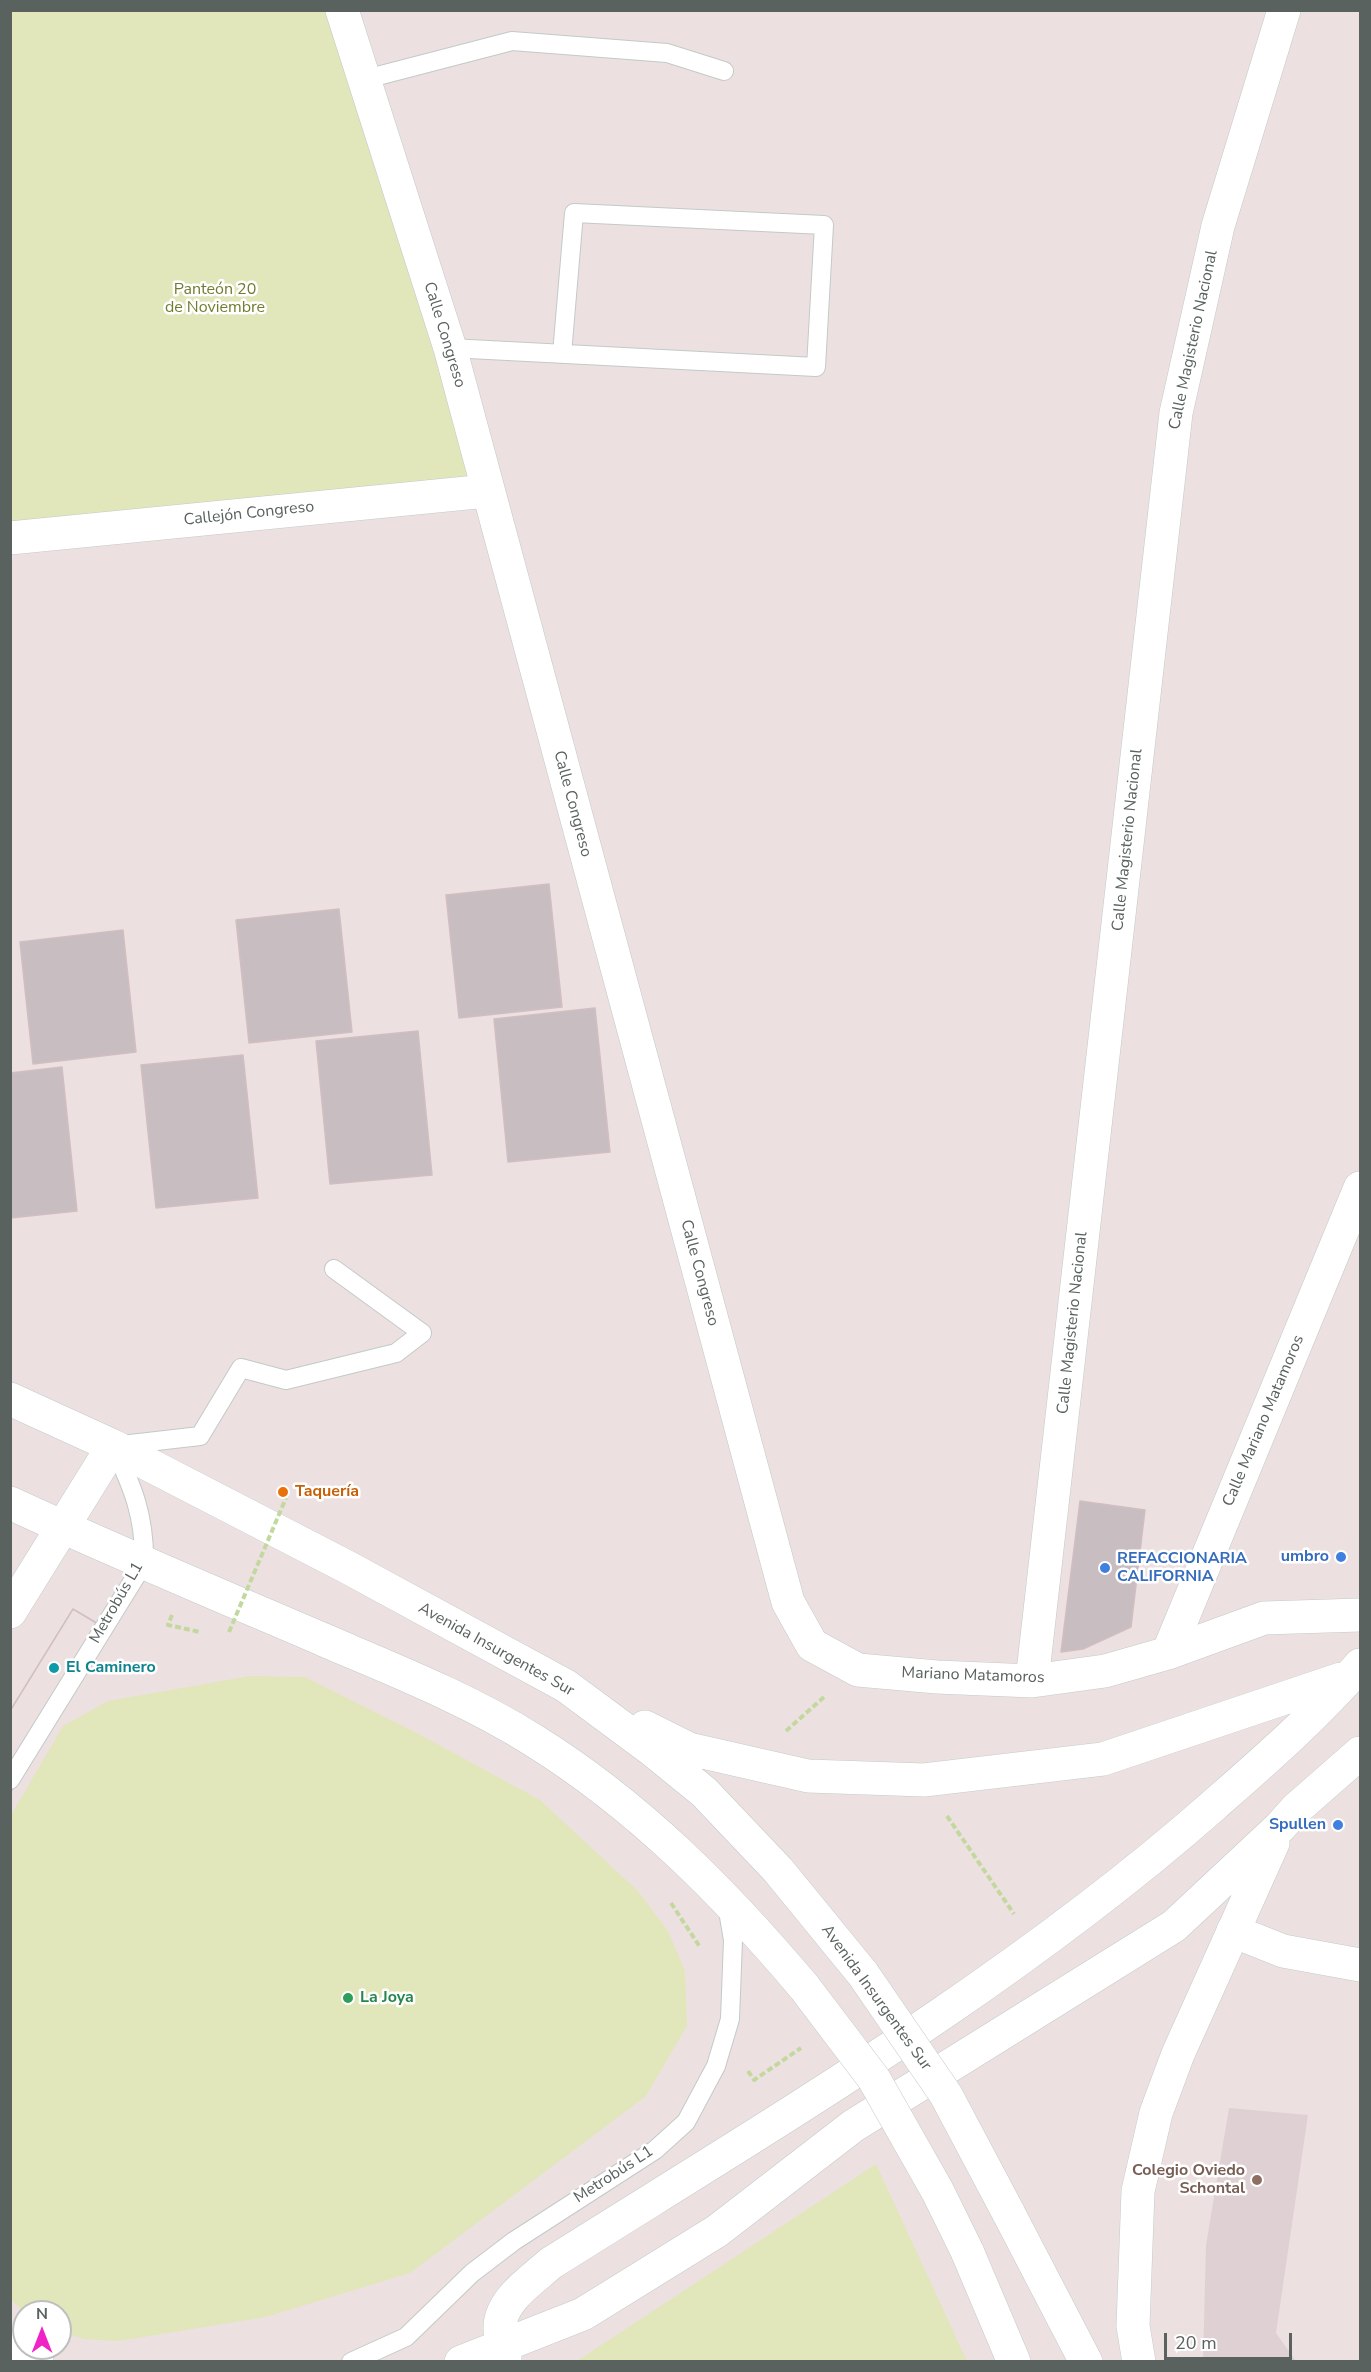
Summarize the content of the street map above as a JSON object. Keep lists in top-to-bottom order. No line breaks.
{"streets":{"main road":["Calle Congreso","Calle Magisterio Nacional","Callejón Congreso","Calle Mariano Matamoros","Avenida Insurgentes Sur","Mariano Matamoros"],"lane":["Metrobús L1"]},"crossings":[["Calle Congreso","Callejón Congreso"],["Calle Congreso","Mariano Matamoros"],["Calle Magisterio Nacional","Mariano Matamoros"],["Calle Mariano Matamoros","Mariano Matamoros"],["Metrobús L1","Avenida Insurgentes Sur"]],"parks":["Panteón 20 de Noviembre"],"places":["Taquería","umbro","REFACCIONARIA CALIFORNIA","El Caminero","Spullen","La Joya","Colegio Oviedo Schontal"],"scale_bar":"20 m","north":"top"}
